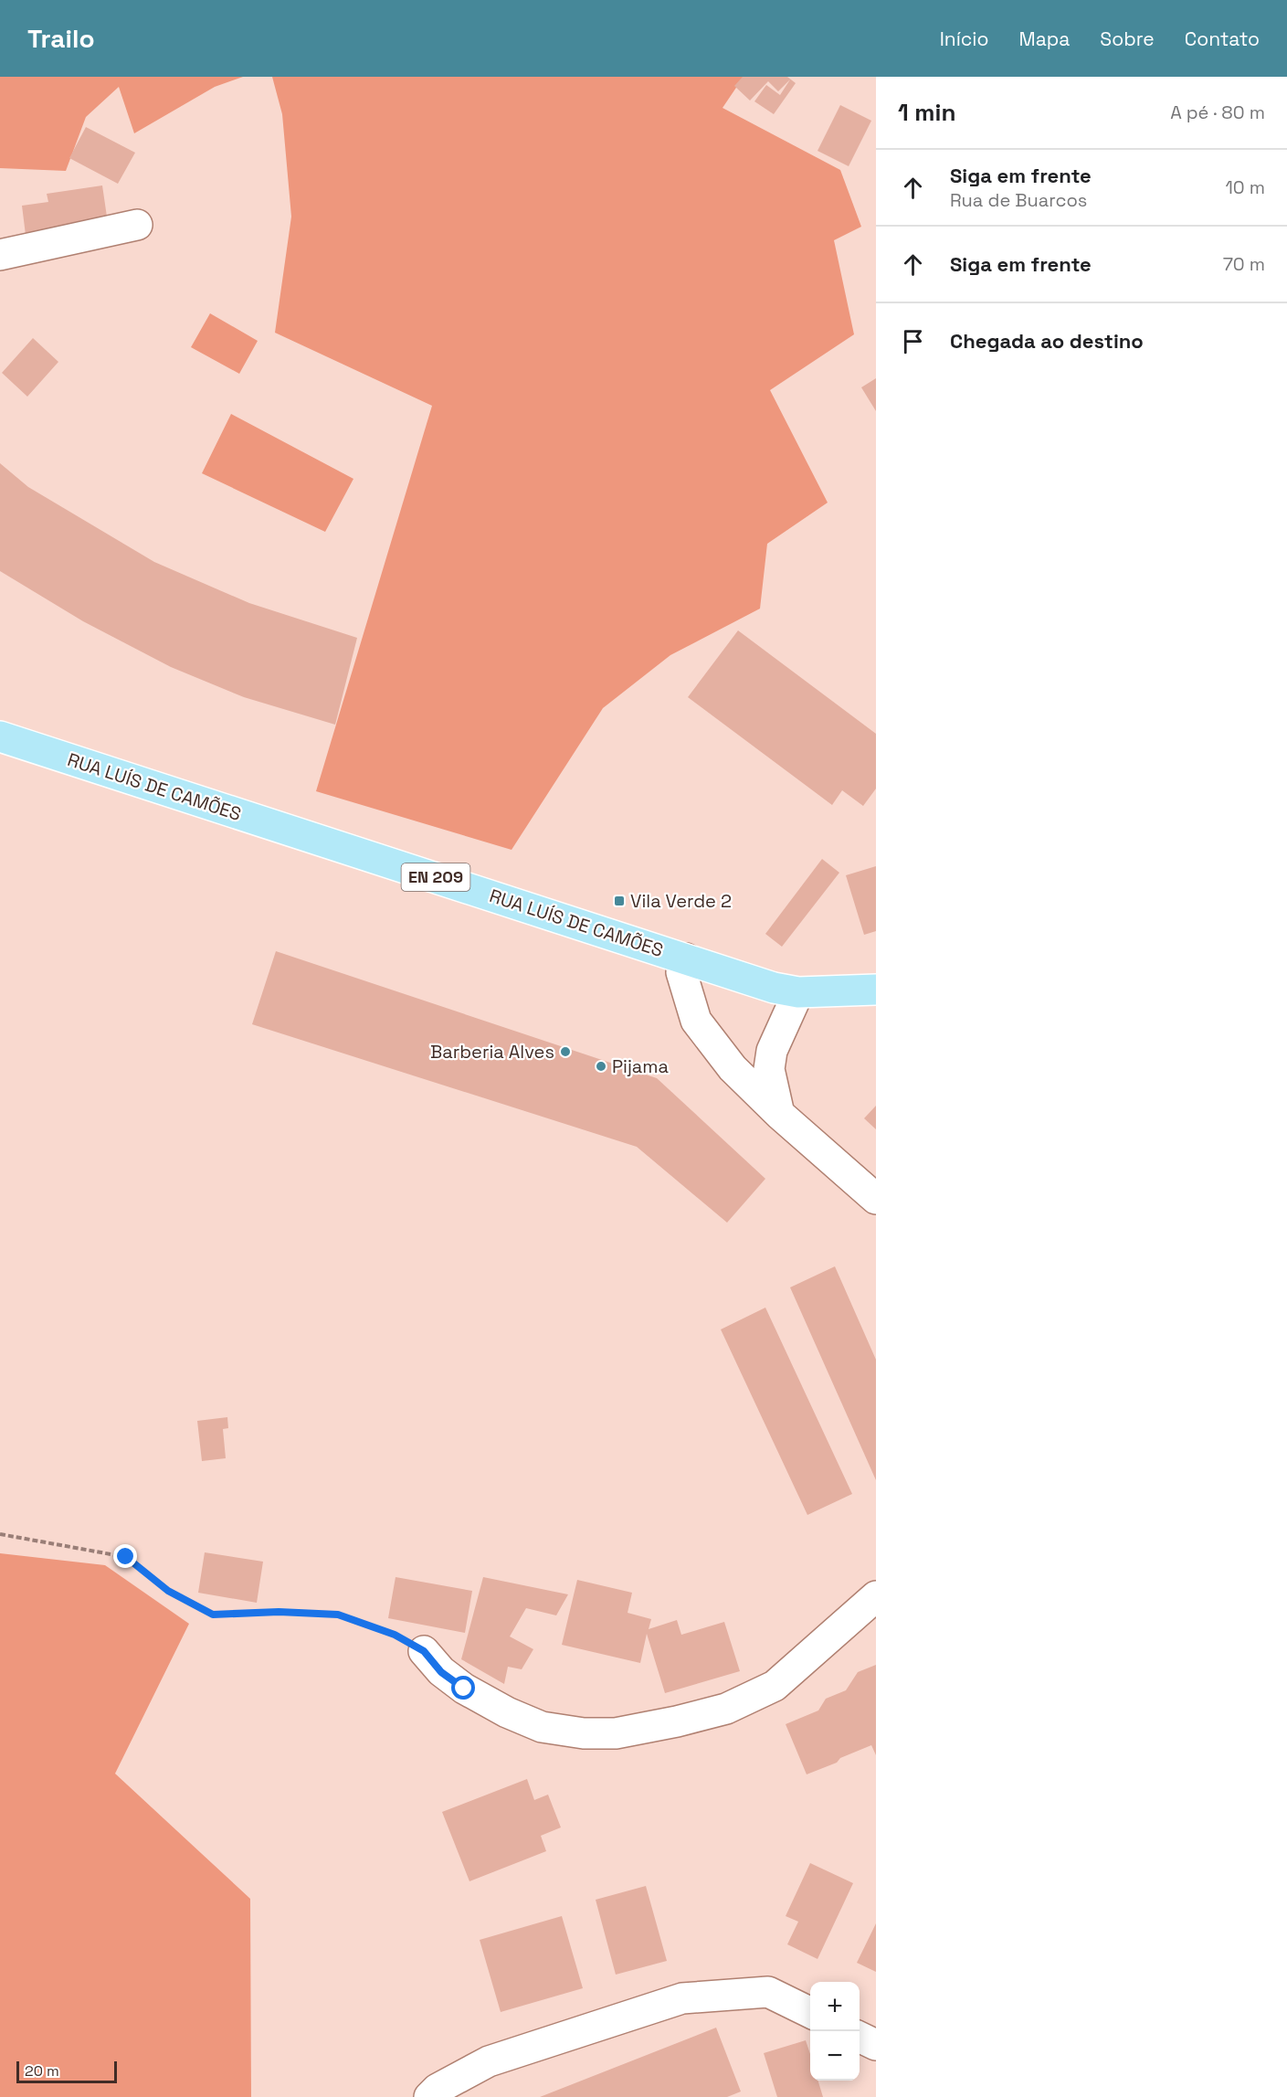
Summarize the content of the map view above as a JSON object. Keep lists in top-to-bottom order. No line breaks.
{"streets":{"main road":["RUA LUÍS DE CAMÕES","EN 209"]},"places":{"transit":["Vila Verde 2"],"other":["Barberia Alves","Pijama"]},"scale_bar":"20 m","page":{"header":"Trailo","nav":["Início","Mapa","Sobre","Contato"],"heading":["1 min","A pé · 80 m"],"list":[["Siga em frente","Rua de Buarcos","10 m"],["Siga em frente","70 m"],"Chegada ao destino"],"map_buttons":["+","−"],"scale":"20 m"}}
